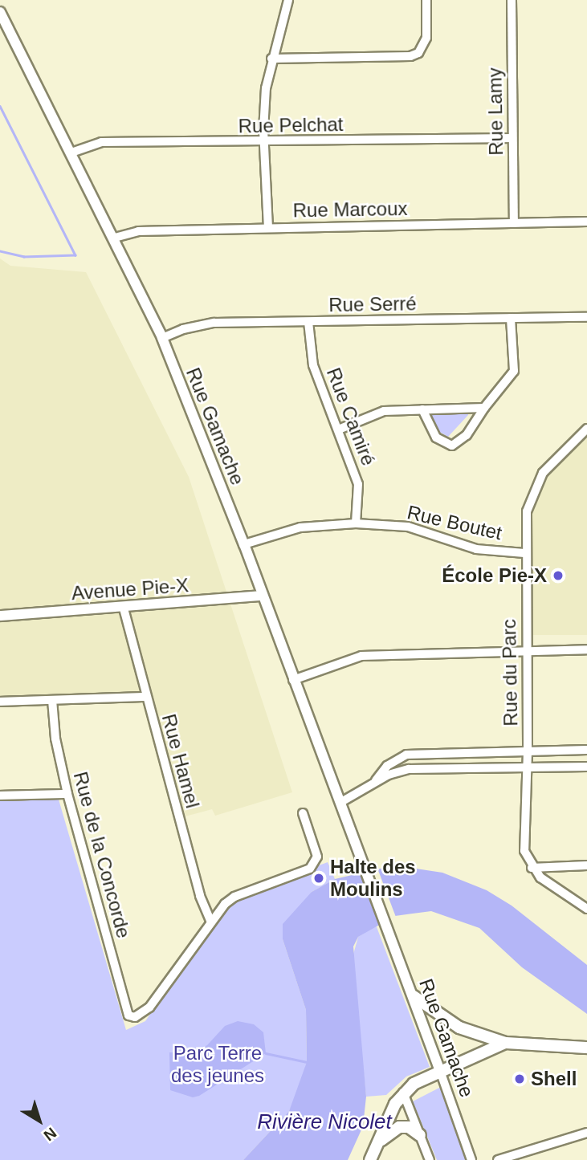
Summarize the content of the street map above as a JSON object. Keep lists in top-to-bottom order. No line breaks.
{"streets":{"street":["Rue Lamy","Rue Pelchat","Rue Marcoux","Rue Serré","Rue Camiré","Rue Gamache","Rue Boutet","Avenue Pie-X","Rue du Parc","Rue Hamel","Rue de la Concorde"]},"crossings":[["Rue Lamy","Rue Pelchat"],["Rue Lamy","Rue Marcoux"],["Rue Pelchat","Rue Gamache"],["Rue Marcoux","Rue Gamache"],["Rue Serré","Rue Camiré"],["Rue Serré","Rue Gamache"],["Rue Camiré","Rue Boutet"],["Rue Gamache","Rue Boutet"],["Rue Gamache","Avenue Pie-X"],["Rue Boutet","Rue du Parc"],["Avenue Pie-X","Rue Hamel"],["Rue Hamel","Rue de la Concorde"]],"water":["Rivière Nicolet"],"parks":["Parc Terre des jeunes"],"places":["École Pie-X","Halte des Moulins","Shell"],"north":"bottom right"}
